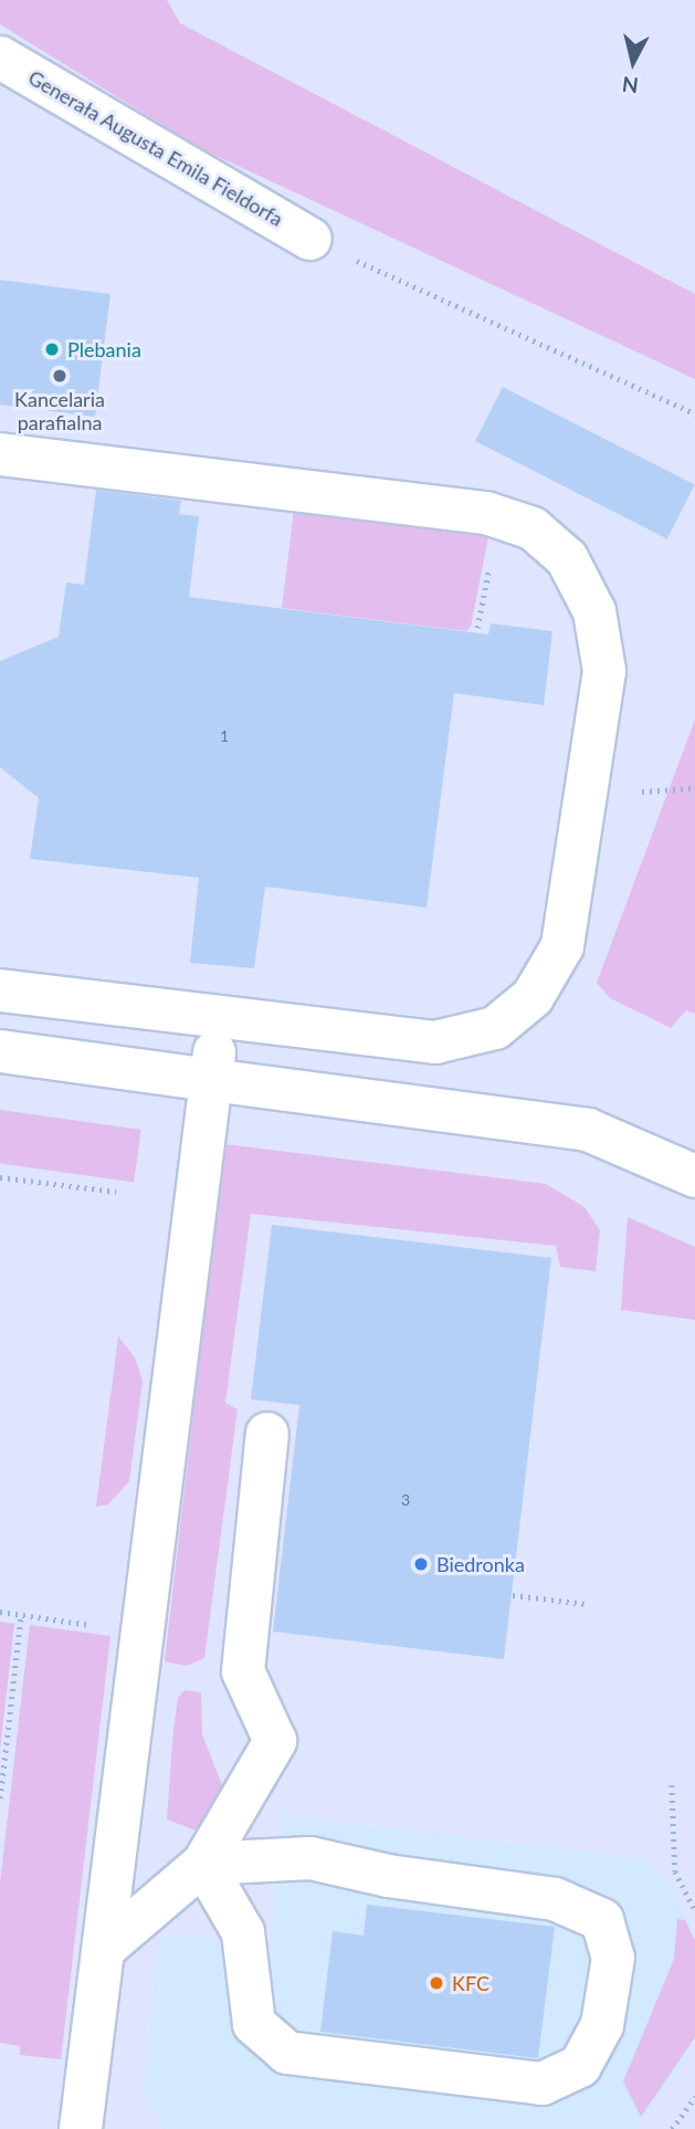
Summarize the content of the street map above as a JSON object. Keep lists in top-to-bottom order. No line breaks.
{"streets":{"street":["Generała Augusta Emila Fieldorfa"]},"places":["Plebania","Kancelaria parafialna","Biedronka","KFC"],"house_numbers":["1","3"],"north":"bottom"}
